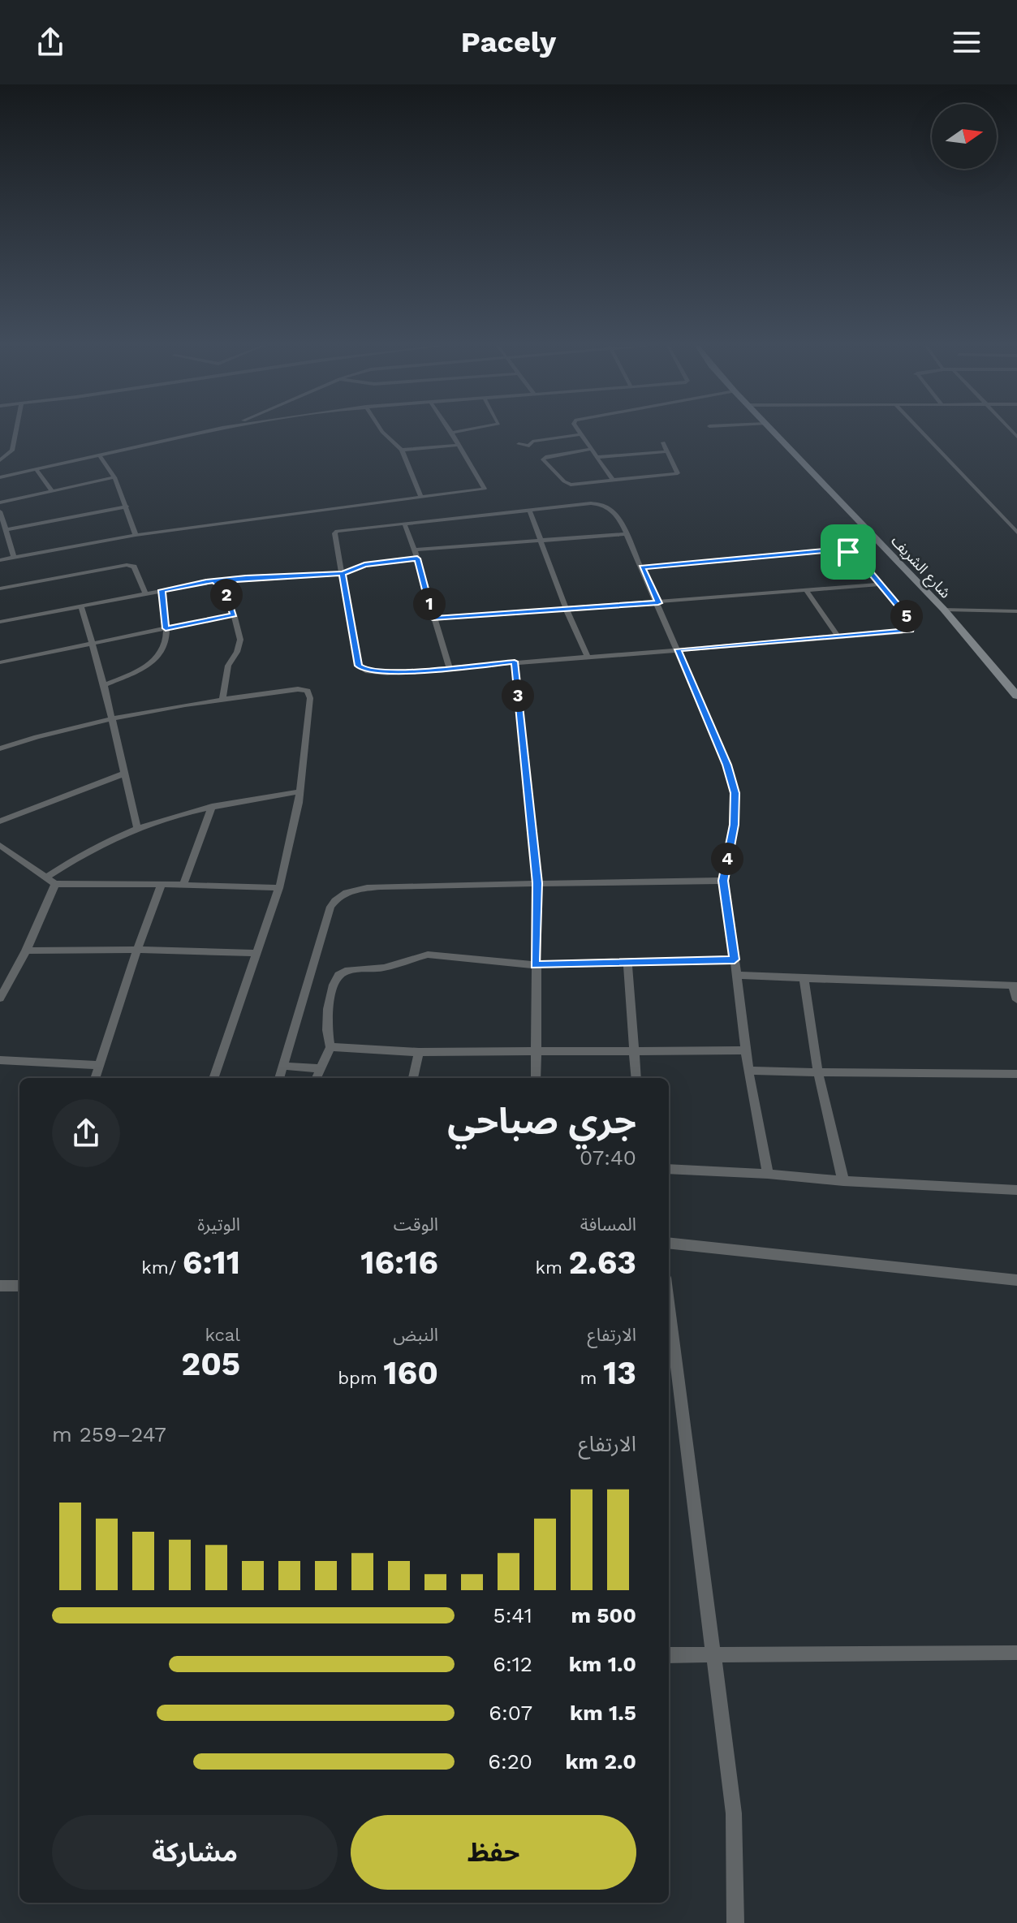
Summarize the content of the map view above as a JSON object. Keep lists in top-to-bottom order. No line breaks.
{"streets":{"main road":["شارع الشريف"]},"north":"right","page":{"header":"Pacely","pins":["2","1","5","3","4"],"heading":["جري صباحي","07:40"],"stats":[["المسافة","2.63 km"],["الوقت","16:16"],["الوتيرة","6:11 /km"],["الارتفاع","13 m"],["النبض","160 bpm"],["kcal","205"]],"chart":["الارتفاع","247–259 m"],"list":[{"name":"500 m","note":"5:41"},{"name":"1.0 km","note":"6:12"},{"name":"1.5 km","note":"6:07"},{"name":"2.0 km","note":"6:20"}],"buttons":["حفظ","مشاركة"]}}
